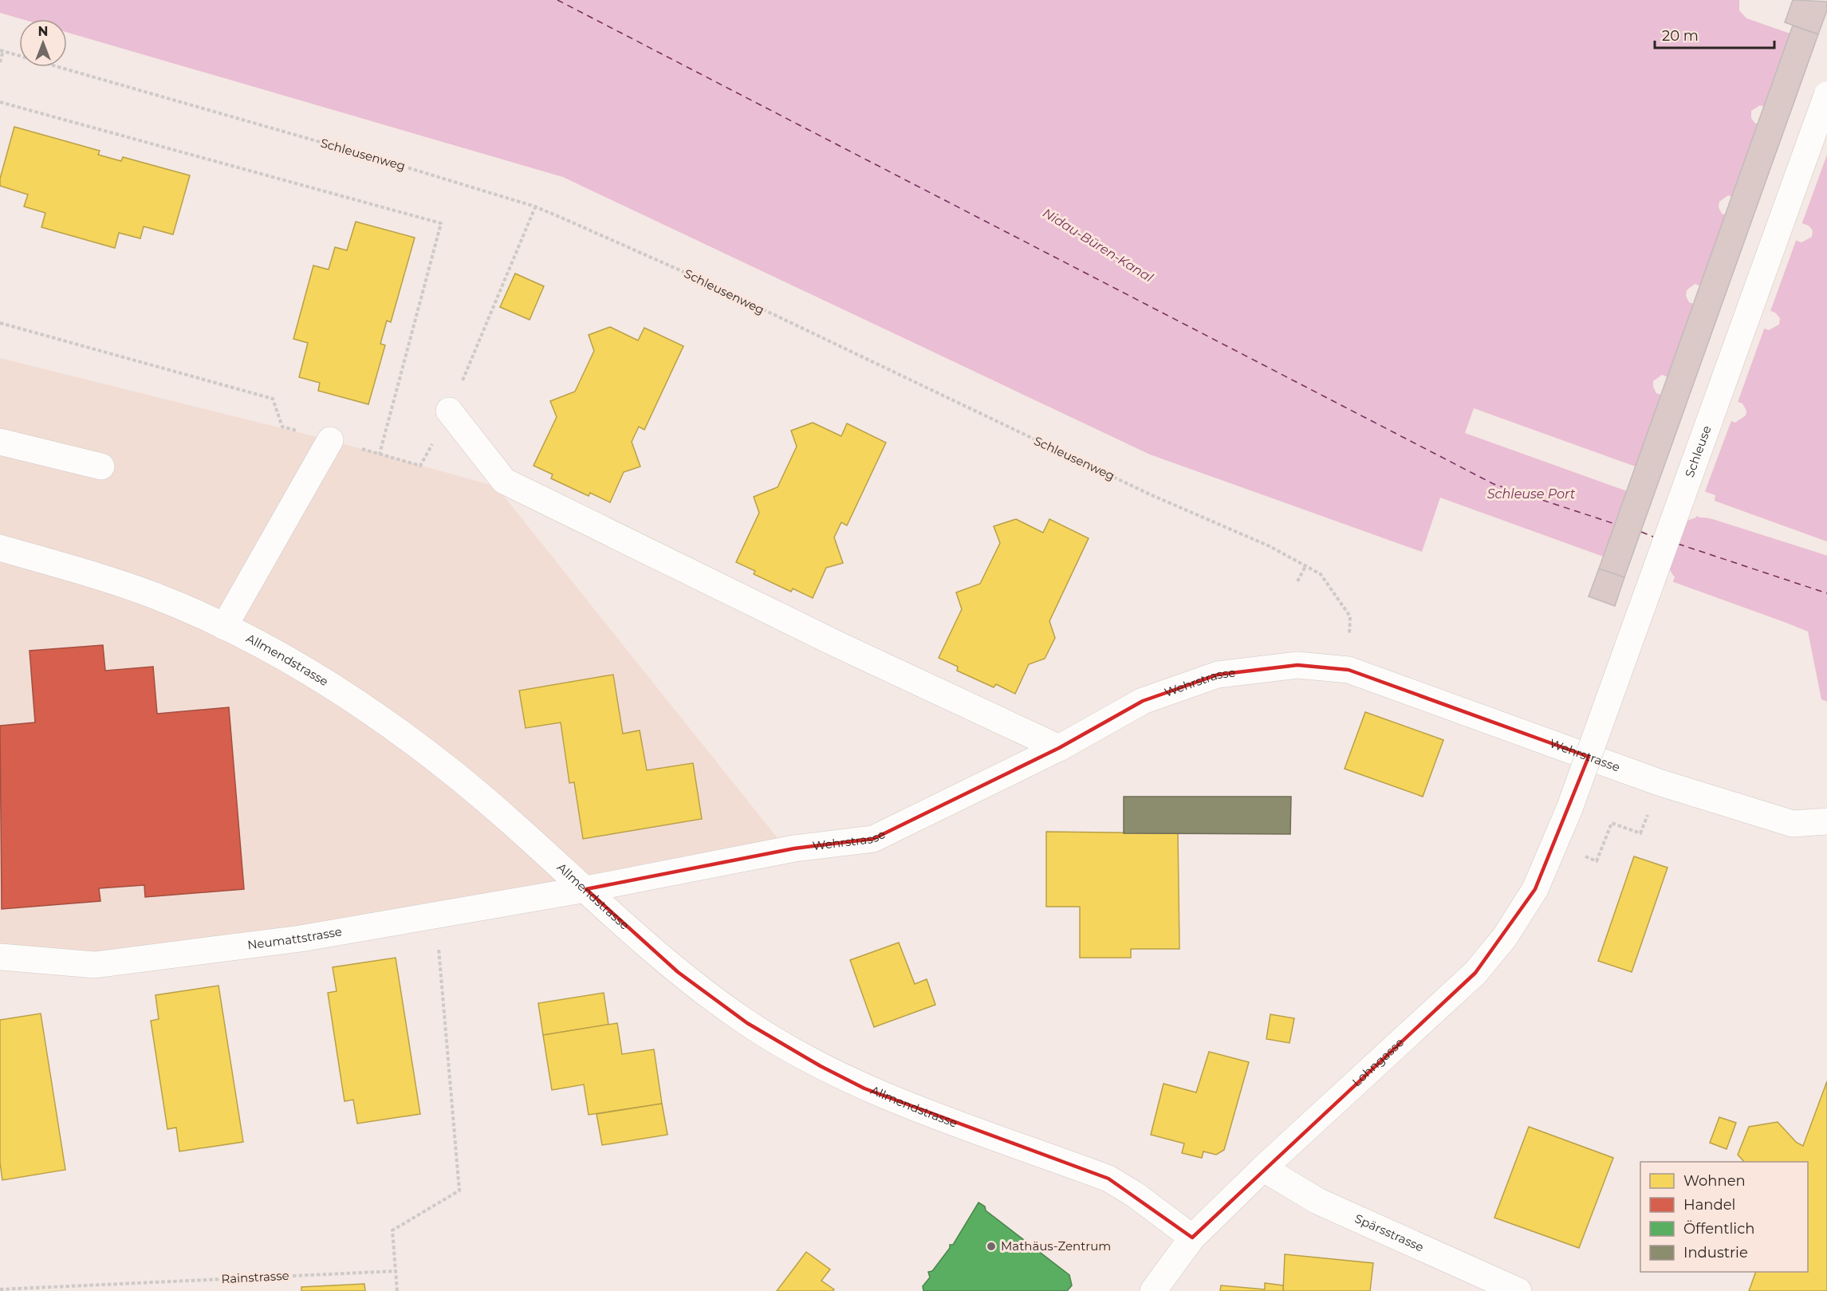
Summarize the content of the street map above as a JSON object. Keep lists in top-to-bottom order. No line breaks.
{"streets":{"main road":["Schleuse","Allmendstrasse","Wehrstrasse","Neumattstrasse","Lohngasse","Spärsstrasse"],"path":["Schleusenweg","Rainstrasse"]},"crossings":[["Schleusenweg","Wehrstrasse"],["Schleuse","Lohngasse"],["Allmendstrasse","Wehrstrasse"],["Allmendstrasse","Neumattstrasse"],["Allmendstrasse","Lohngasse"],["Wehrstrasse","Neumattstrasse"],["Lohngasse","Spärsstrasse"]],"water":["Nidau-Büren-Kanal","Schleuse Port"],"places":["Mathäus-Zentrum"],"legend":["Wohnen","Handel","Öffentlich","Industrie"],"scale_bar":"20 m","north":"top"}
